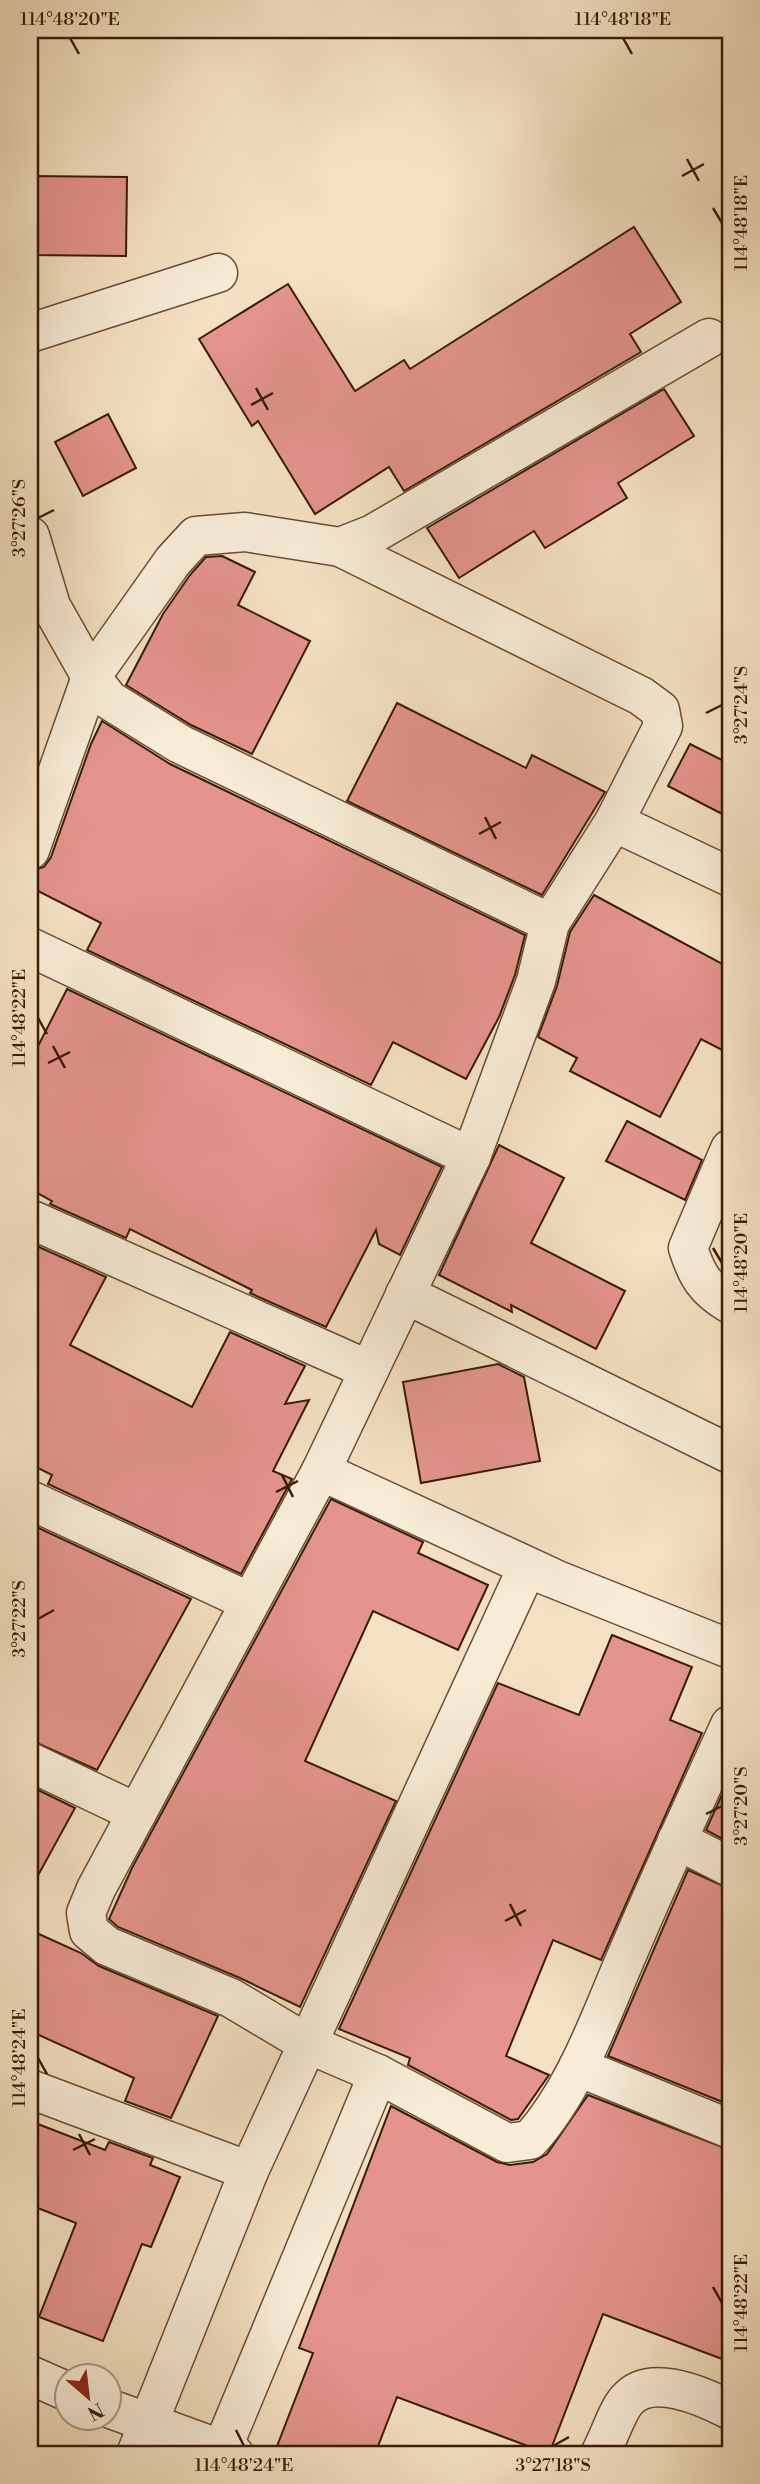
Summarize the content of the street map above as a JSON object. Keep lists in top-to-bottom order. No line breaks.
{"north":"bottom right","coordinates":["114°48'20\"E","114°48'18\"E","3°27'26\"S","3°27'24\"S","114°48'22\"E","3°27'22\"S","3°27'20\"S","114°48'24\"E","3°27'18\"S"]}
